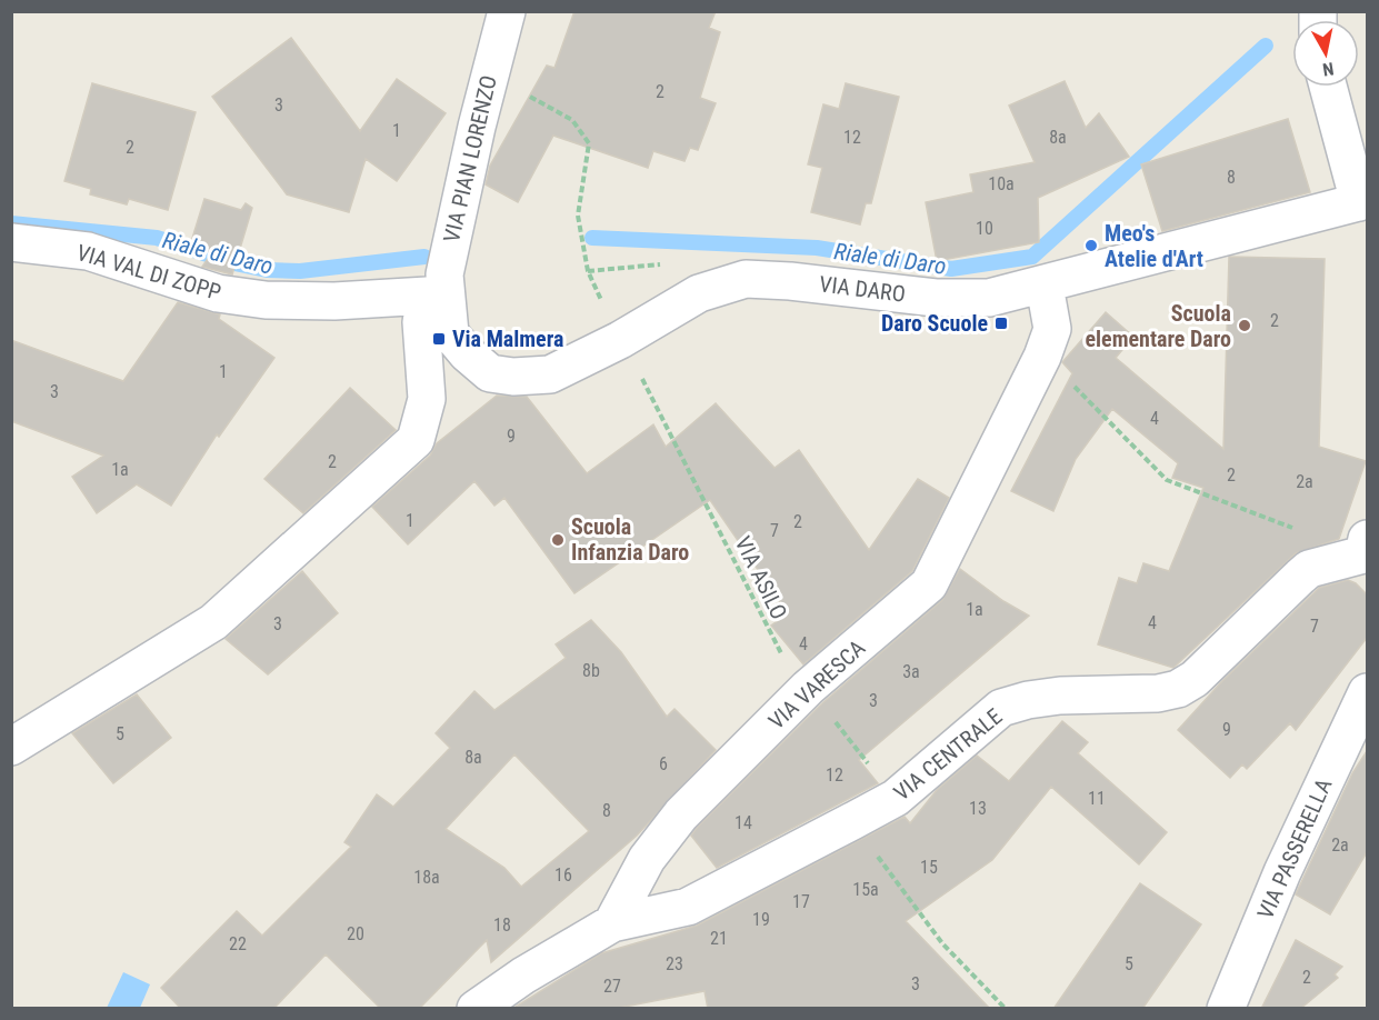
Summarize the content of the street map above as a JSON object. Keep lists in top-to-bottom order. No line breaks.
{"streets":{"street":["VIA PIAN LORENZO","VIA VAL DI ZOPP","VIA DARO","VIA VARESCA","VIA CENTRALE","VIA PASSERELLA"],"path":["VIA ASILO"]},"crossings":[["VIA PIAN LORENZO","VIA VAL DI ZOPP"],["VIA PIAN LORENZO","VIA DARO"],["VIA VAL DI ZOPP","VIA DARO"],["VIA DARO","VIA VARESCA"],["VIA ASILO","VIA VARESCA"],["VIA ASILO","VIA CENTRALE"],["VIA VARESCA","VIA CENTRALE"]],"water":["Riale di Daro"],"places":{"other":["Meo's Atelie d'Art","Scuola elementare Daro","Scuola Infanzia Daro"],"transit":["Daro Scuole","Via Malmera"]},"house_numbers":["2","3","1","12","8a","2","8","10a","10","2","1","3","4","9","2","1a","2","2a","1","2","7","1a","4","3","7","4","8b","3a","3","9","5","8a","6","12","11","13","8","14","2a","15","16","18a","15a","17","19","18","20","21","22","23","5","2","3","27"],"north":"bottom"}
